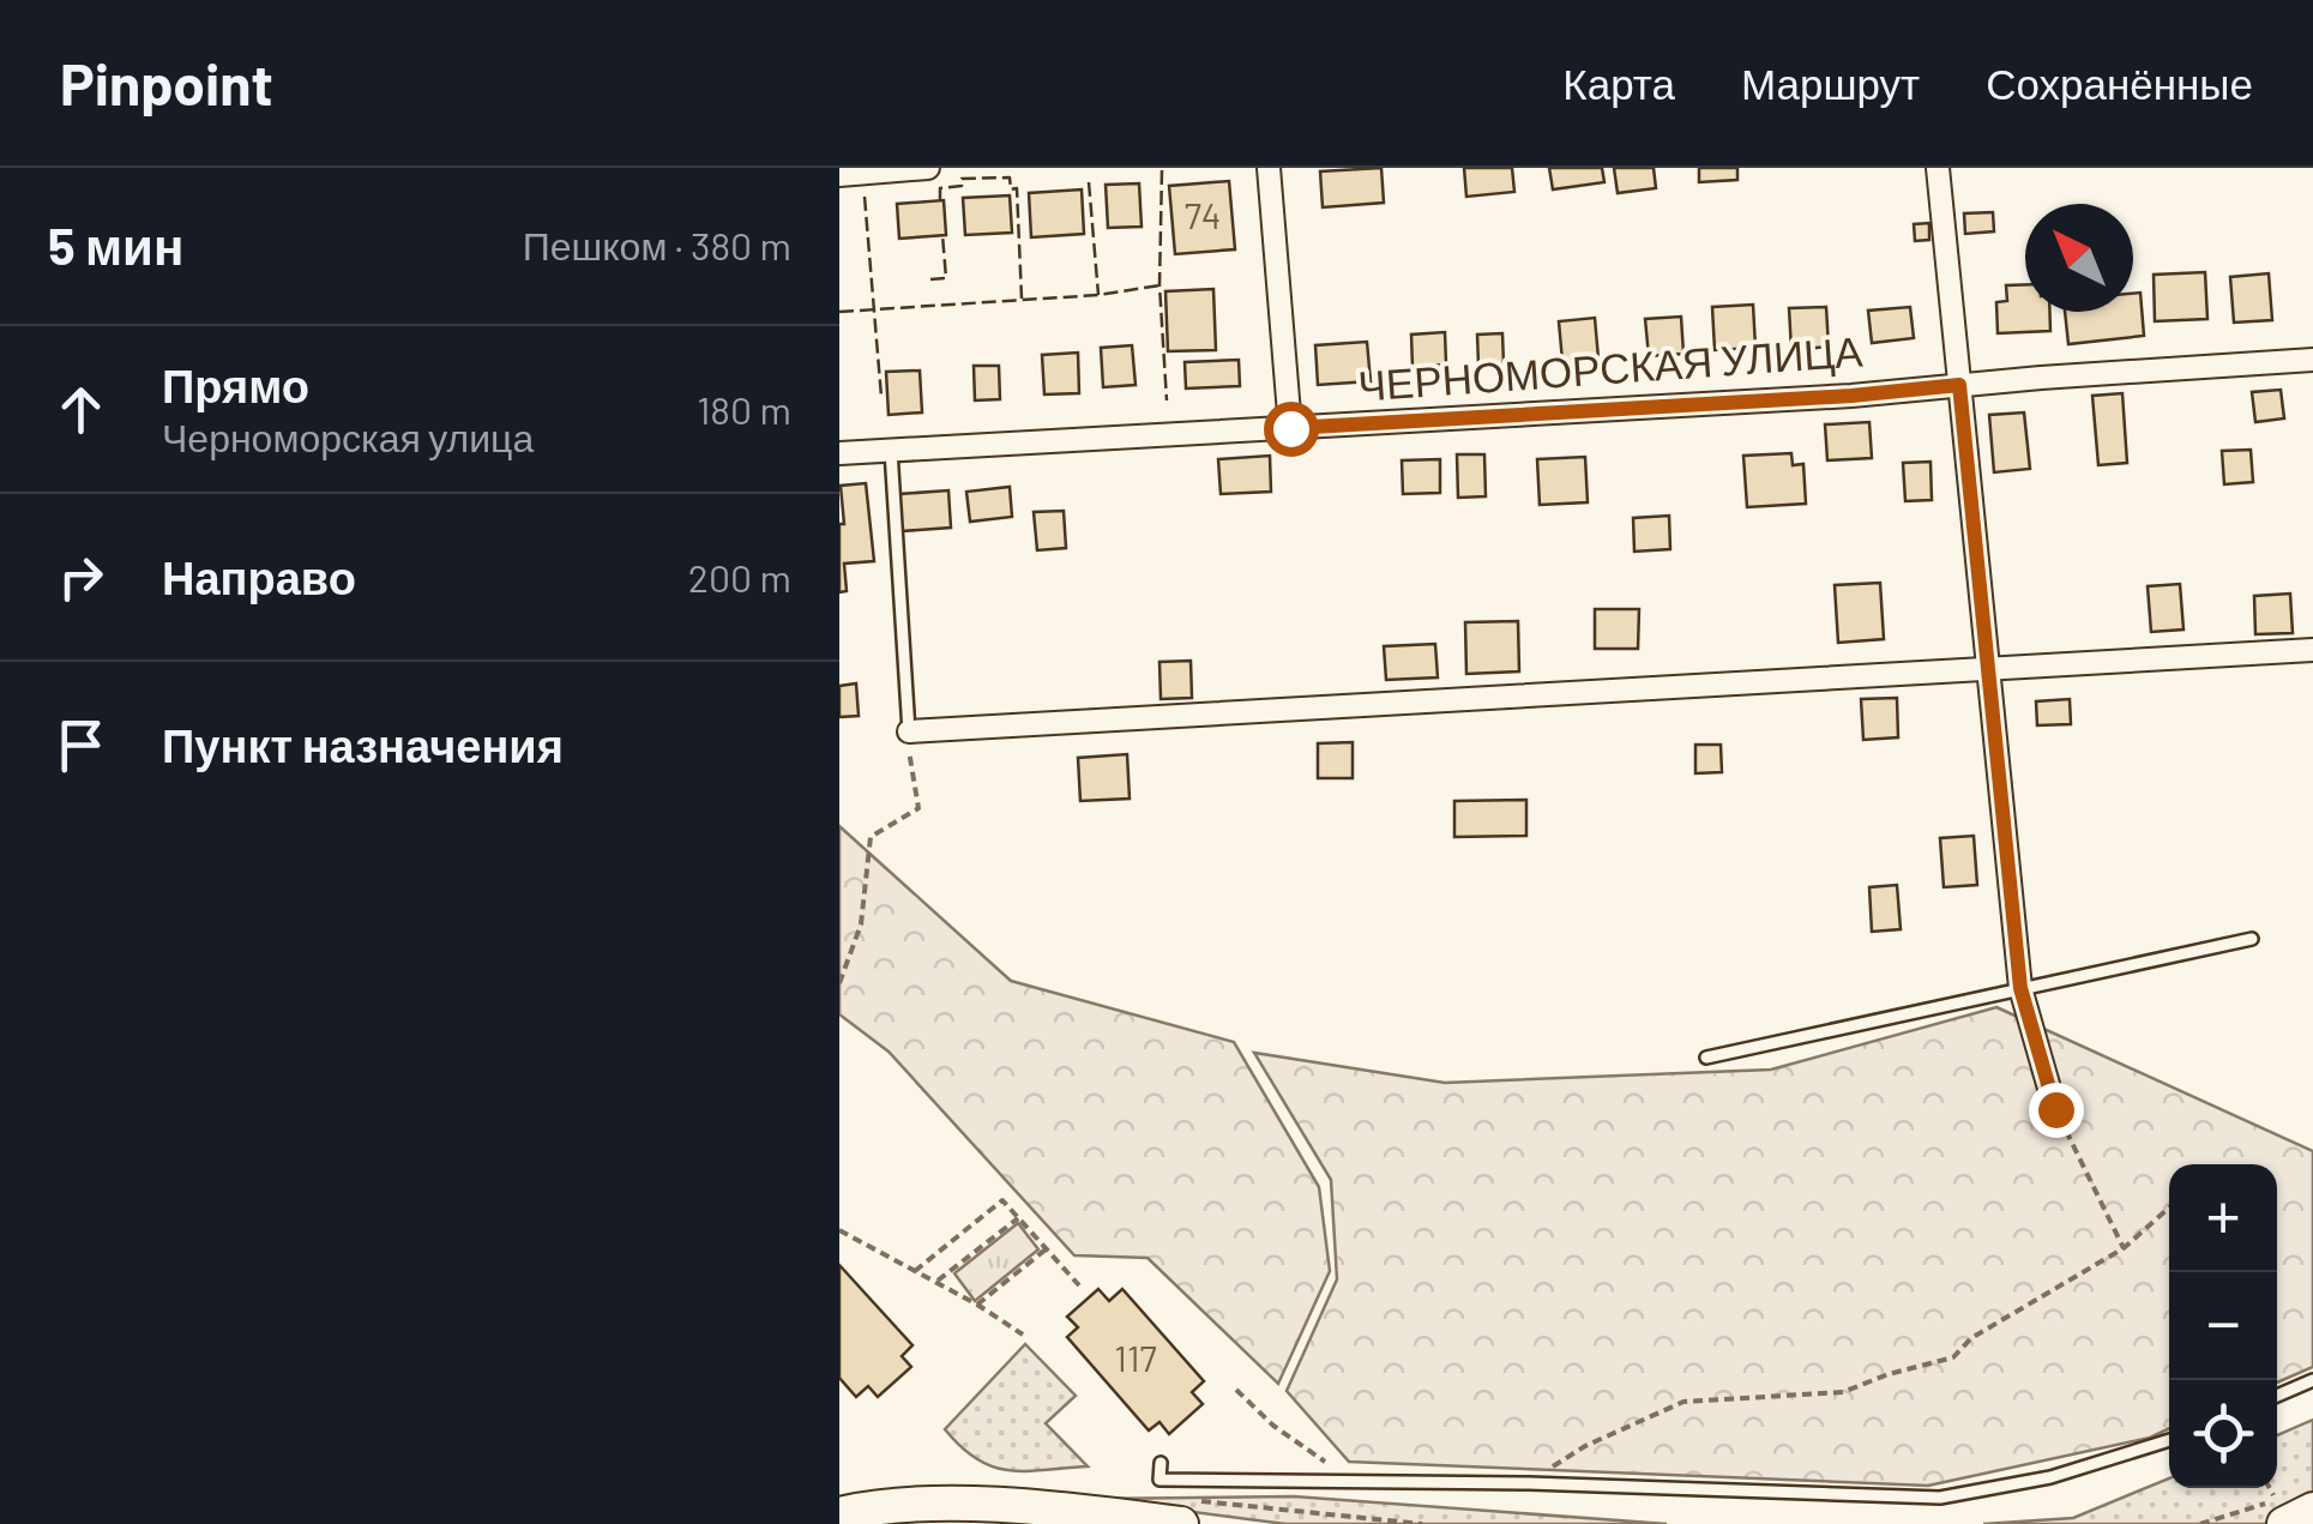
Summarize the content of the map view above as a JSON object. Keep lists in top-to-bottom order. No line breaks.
{"streets":{"street":["ЧЕРНОМОРСКАЯ УЛИЦА"]},"house_numbers":["74","117"],"north":"top left","page":{"header":"Pinpoint","nav":["Карта","Маршрут","Сохранённые"],"heading":["5 мин","Пешком · 380 m"],"list":[["Прямо","Черноморская улица","180 m"],["Направо","200 m"],"Пункт назначения"],"map_buttons":["+","−"]}}
